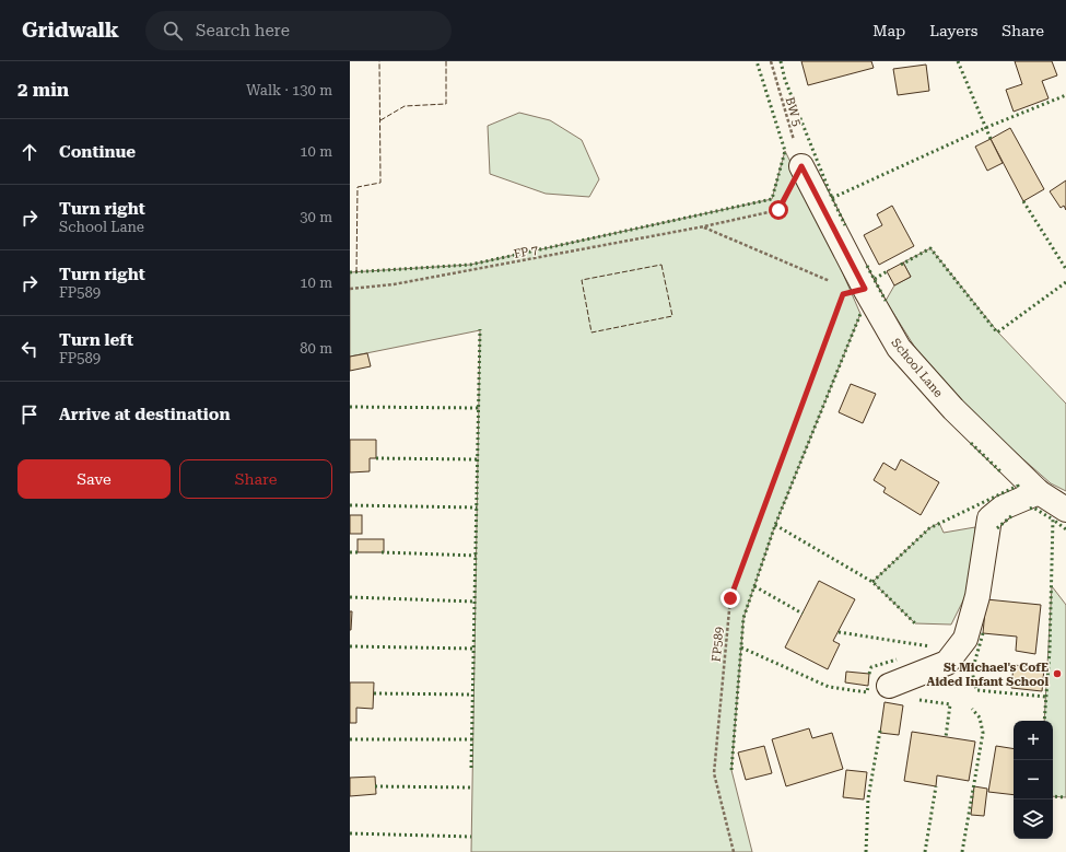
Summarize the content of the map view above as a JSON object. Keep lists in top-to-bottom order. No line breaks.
{"streets":{"street":["School Lane"],"path":["BW 5","FP 7","FP589"]},"crossings":[["BW 5","FP 7"],["BW 5","School Lane"],["FP 7","School Lane"],["School Lane","FP589"]],"places":["St Michael's CofE Aided Infant School"],"page":{"header":"Gridwalk","search":"Search here","nav":["Map","Layers","Share"],"heading":["2 min","Walk · 130 m"],"list":[["Continue","10 m"],["Turn right","School Lane","30 m"],["Turn right","FP589","10 m"],["Turn left","FP589","80 m"],"Arrive at destination"],"buttons":["Save","Share"],"map_buttons":["+","−"]}}
